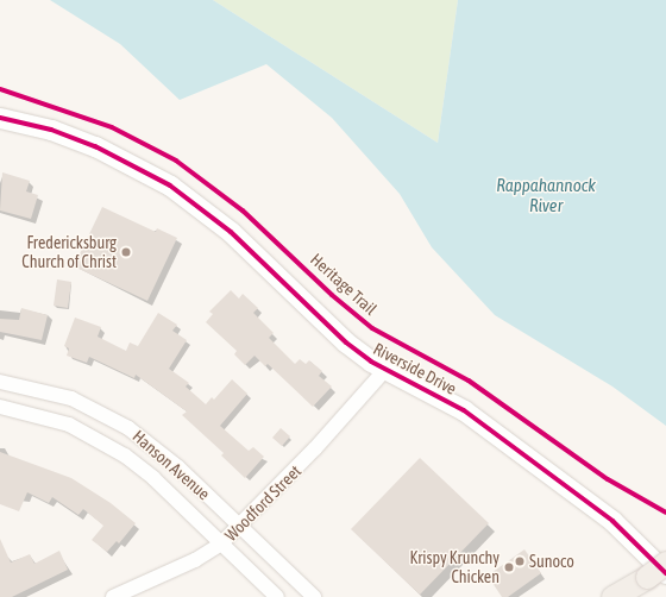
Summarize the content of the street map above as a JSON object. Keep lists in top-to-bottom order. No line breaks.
{"streets":{"street":["Riverside Drive","Hanson Avenue","Woodford Street"],"cycle path":["Heritage Trail"]},"crossings":[["Riverside Drive","Woodford Street"],["Hanson Avenue","Woodford Street"]],"water":["Rappahannock River"],"places":["Fredericksburg Church of Christ","Sunoco","Krispy Krunchy Chicken"]}
